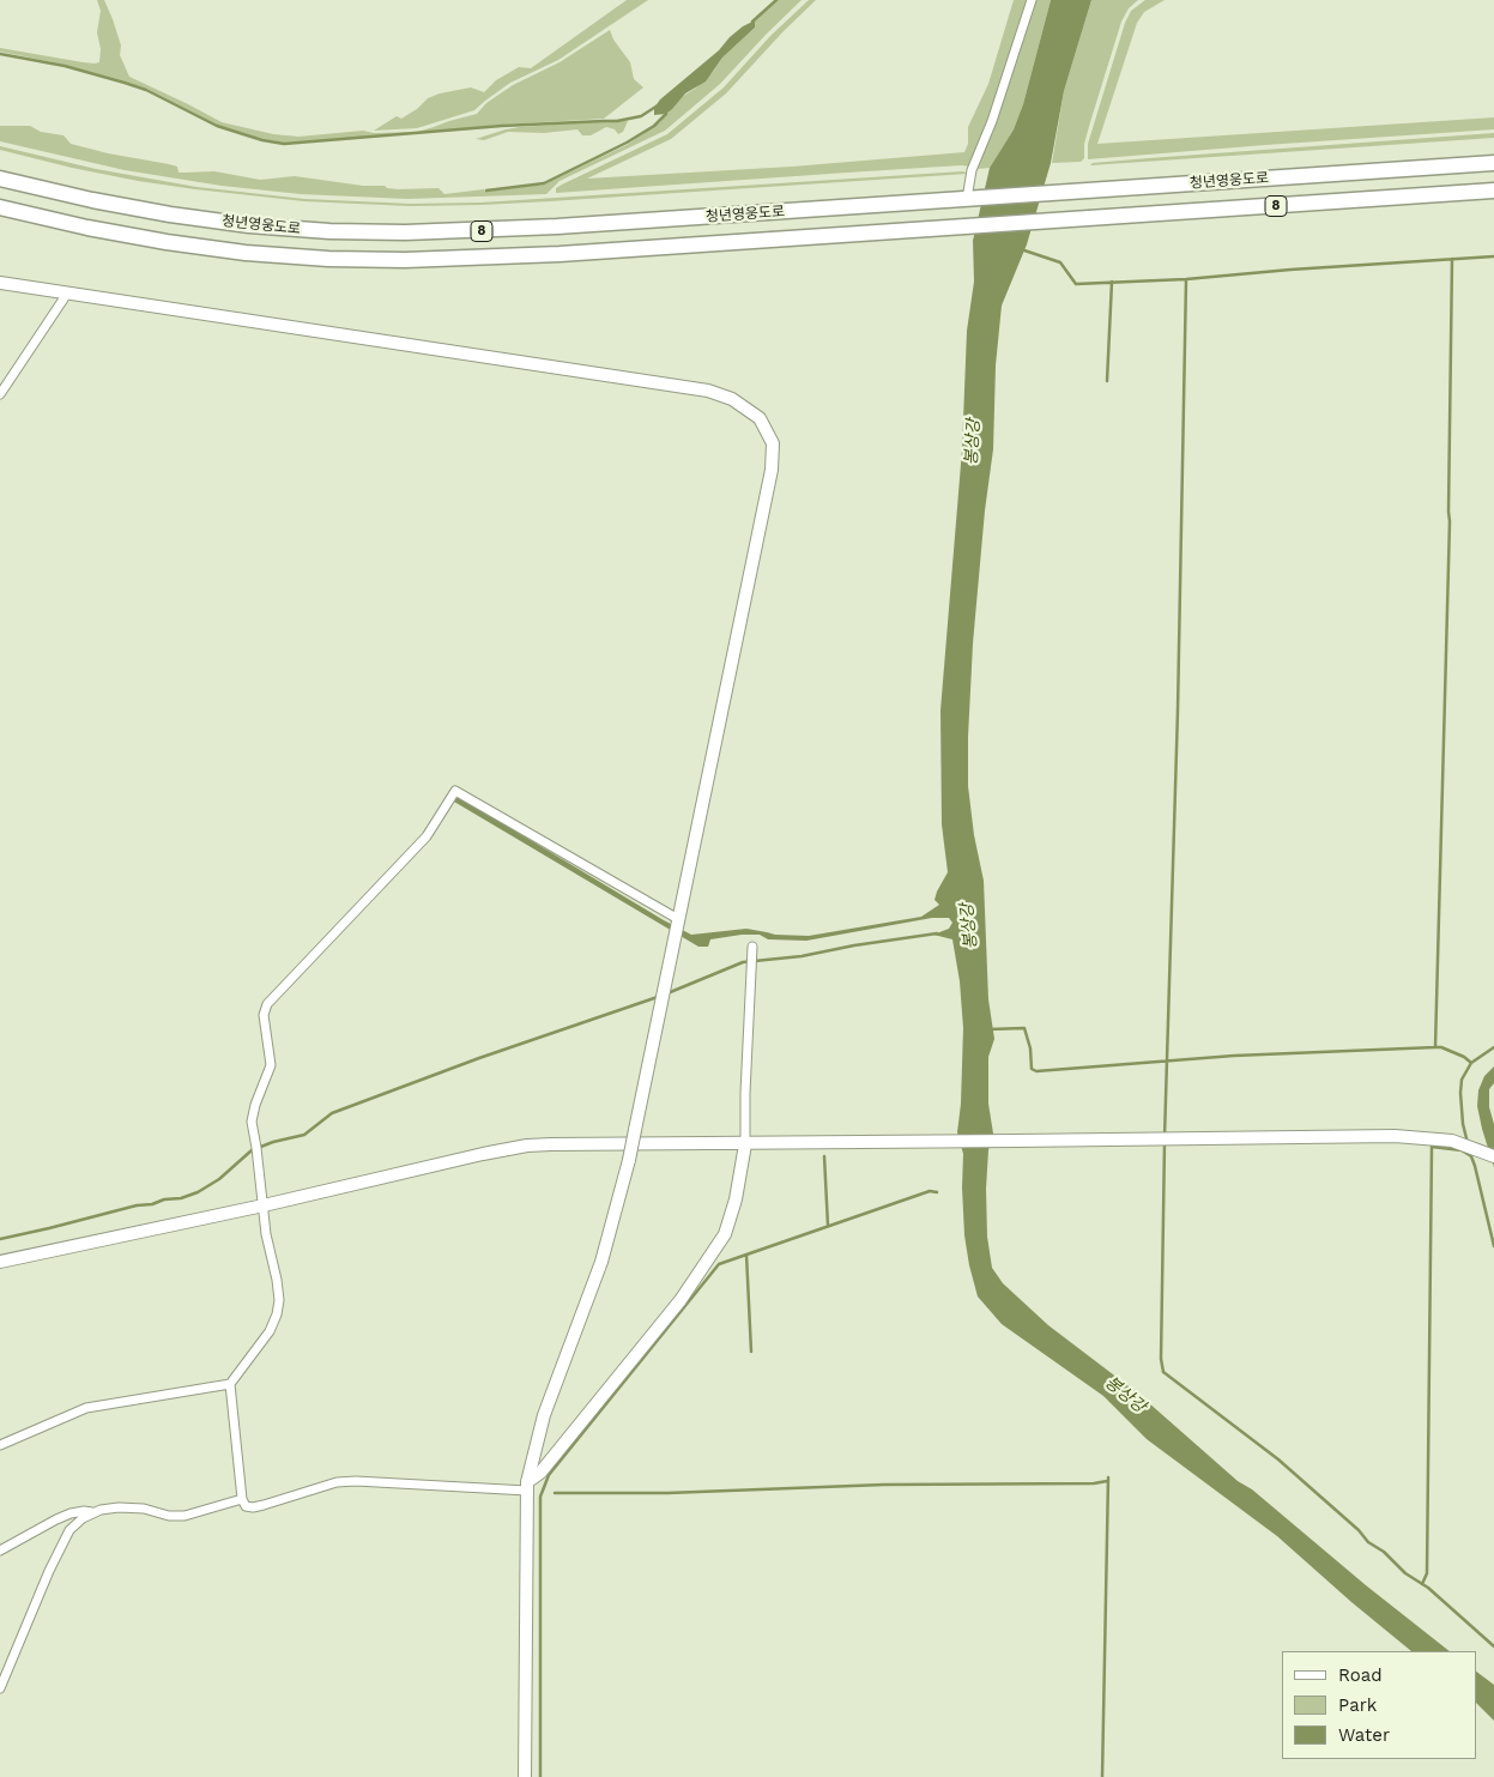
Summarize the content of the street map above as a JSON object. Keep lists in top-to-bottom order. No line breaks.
{"streets":{"highway":["청년영웅도로","8"]},"water":["봉상강"],"legend":["Road","Park","Water"]}
